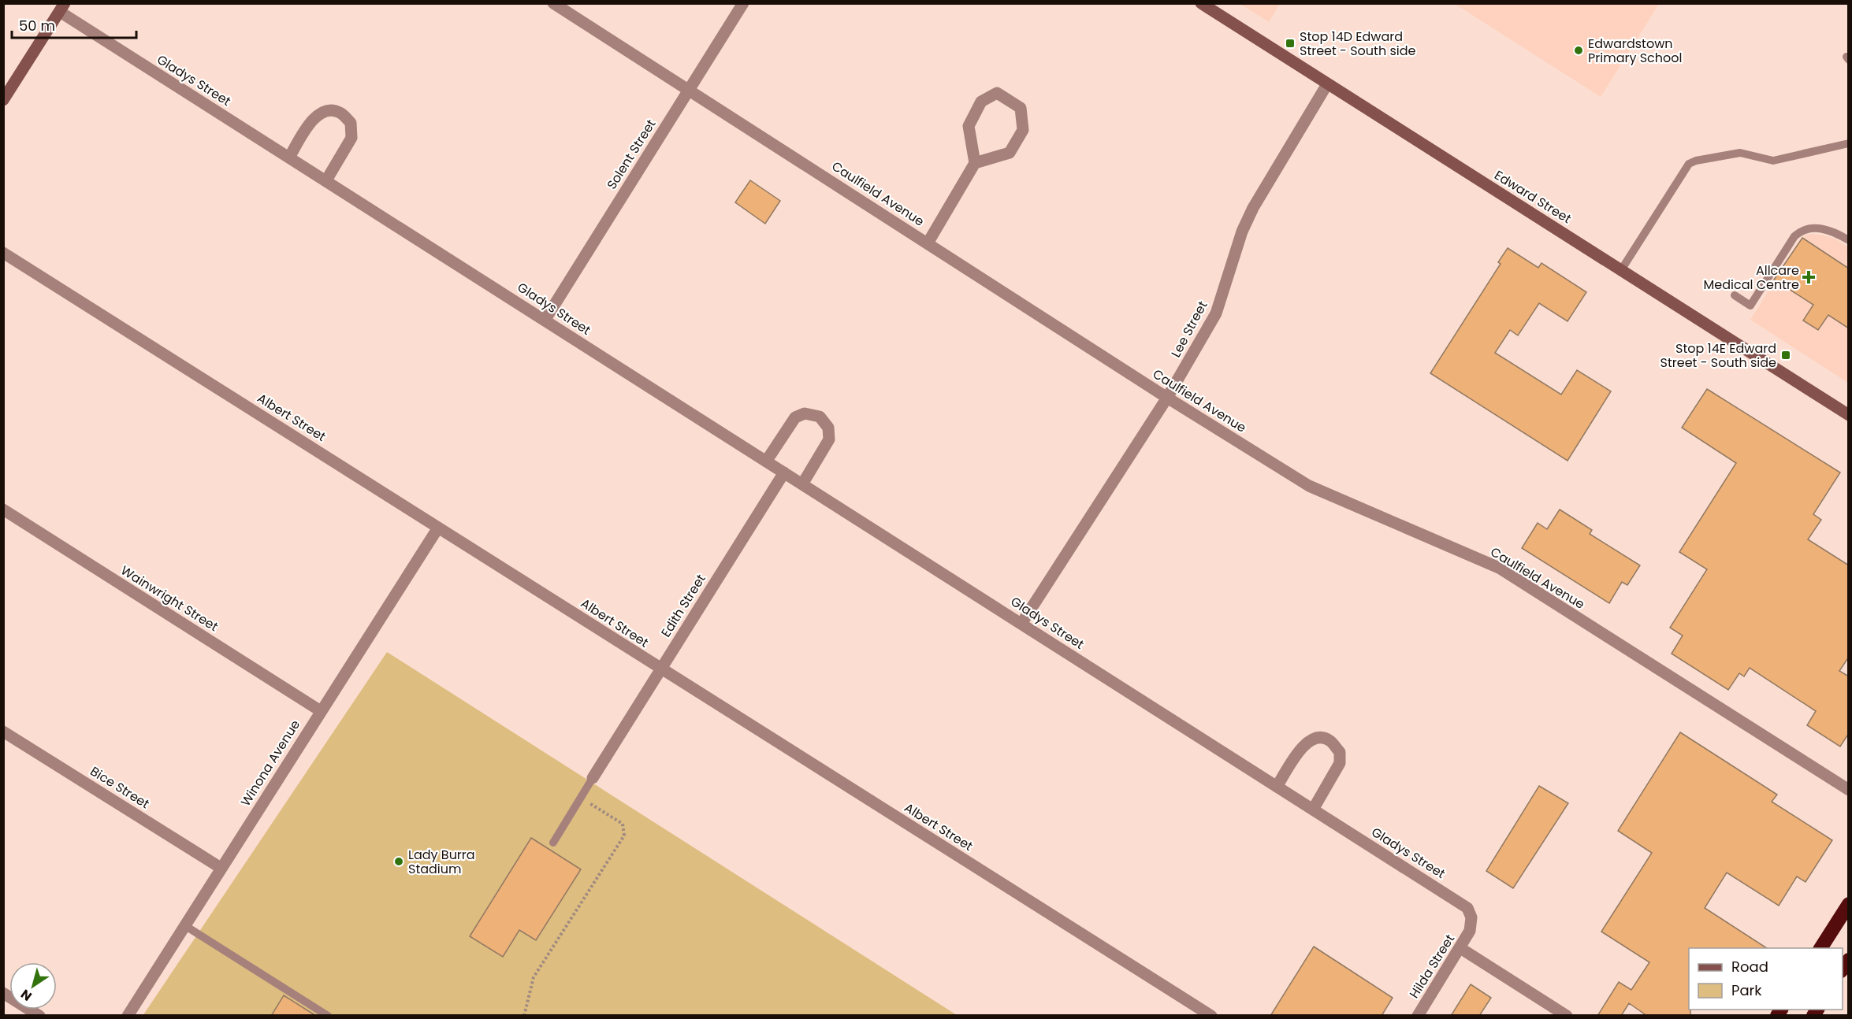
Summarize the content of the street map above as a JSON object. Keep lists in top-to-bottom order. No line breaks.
{"streets":{"street":["Gladys Street","Solent Street","Caulfield Avenue","Edward Street","Lee Street","Albert Street","Wainwright Street","Edith Street","Winona Avenue","Bice Street","Hilda Street"]},"crossings":[["Gladys Street","Solent Street"],["Gladys Street","Lee Street"],["Gladys Street","Edith Street"],["Gladys Street","Hilda Street"],["Solent Street","Caulfield Avenue"],["Caulfield Avenue","Lee Street"],["Edward Street","Lee Street"],["Albert Street","Edith Street"],["Albert Street","Winona Avenue"],["Wainwright Street","Winona Avenue"],["Winona Avenue","Bice Street"]],"places":{"transit":["Stop 14D Edward Street - South side","Stop 14E Edward Street - South side"],"other":["Edwardstown Primary School","Lady Burra Stadium"],"health":["Allcare Medical Centre"]},"legend":["Road","Park"],"scale_bar":"50 m","north":"bottom left"}
